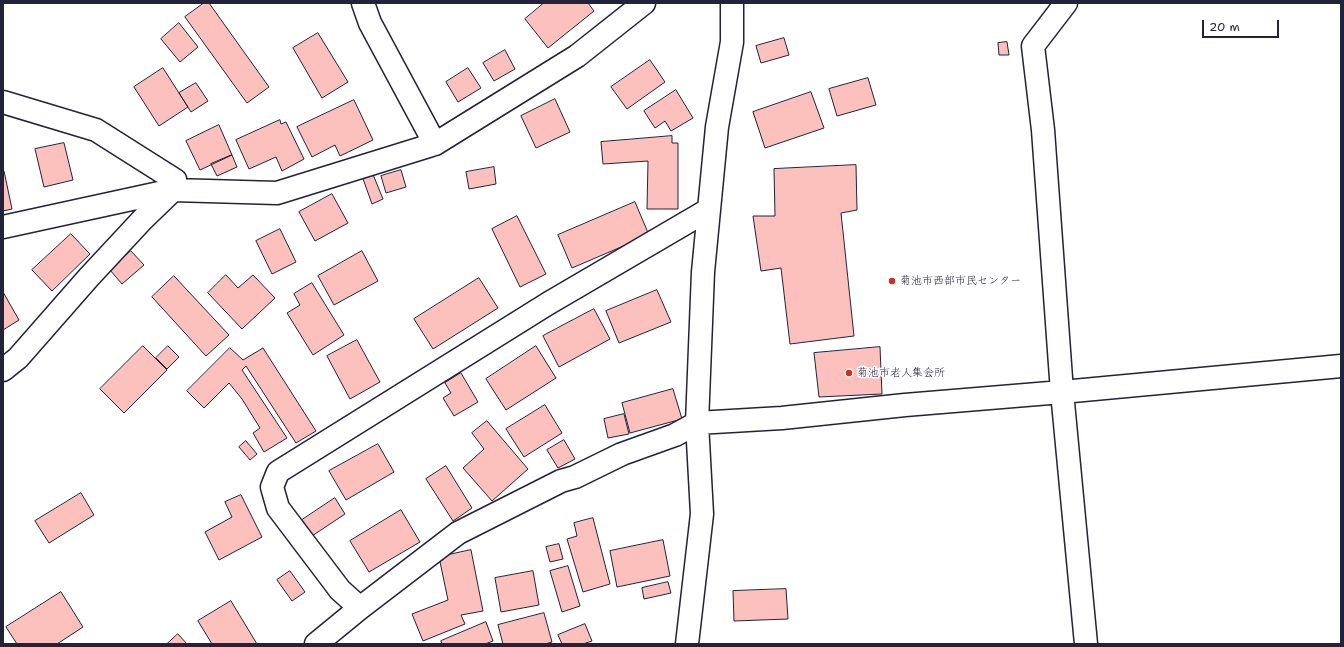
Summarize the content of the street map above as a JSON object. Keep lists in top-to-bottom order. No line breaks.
{"places":["菊池市西部市民センター","菊池市老人集会所"],"scale_bar":"20 m"}
